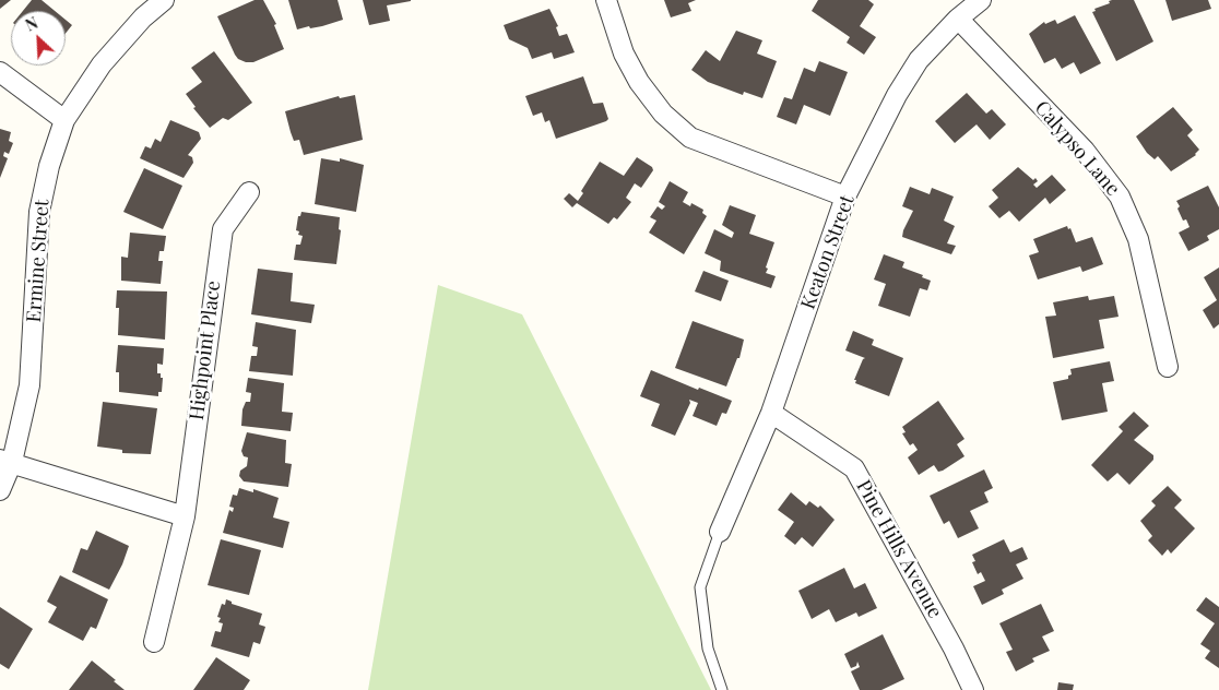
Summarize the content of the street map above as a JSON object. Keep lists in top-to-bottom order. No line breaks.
{"streets":{"street":["Calypso Lane","Keaton Street","Ermine Street","Highpoint Place","Pine Hills Avenue"]},"crossings":[["Calypso Lane","Keaton Street"],["Keaton Street","Pine Hills Avenue"]],"north":"top left"}
